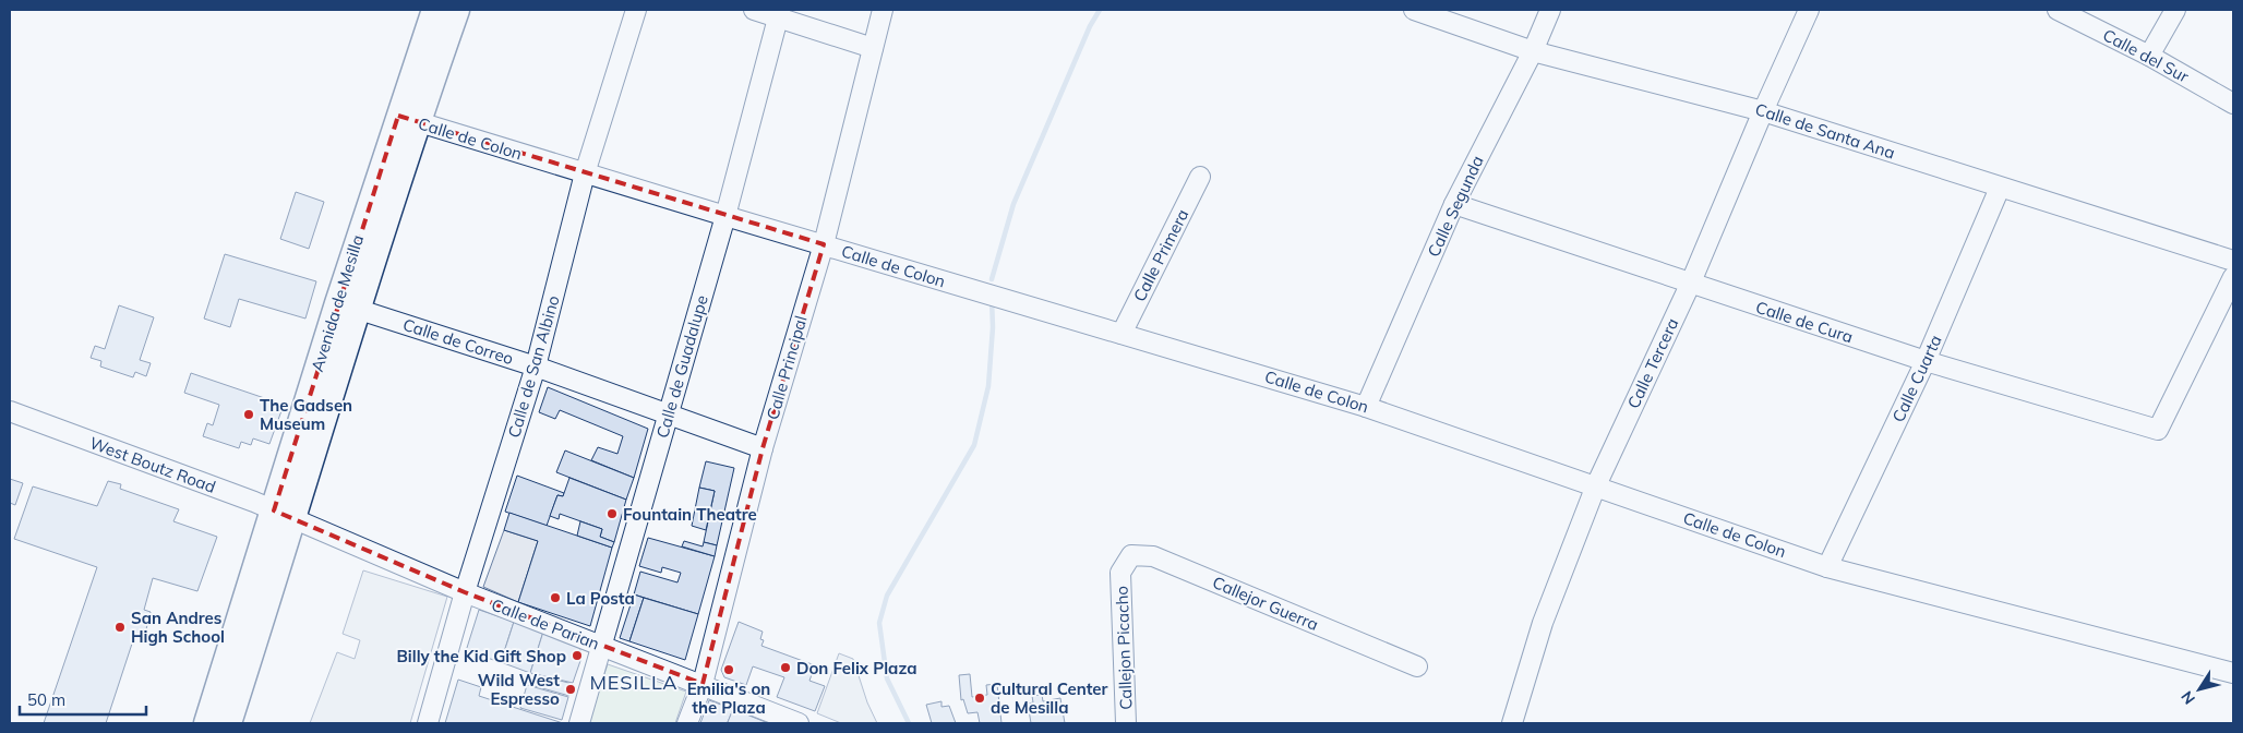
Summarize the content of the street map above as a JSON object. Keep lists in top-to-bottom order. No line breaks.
{"streets":{"main road":["Avenida de Mesilla"],"street":["Calle del Sur","Calle de Santa Ana","Calle de Colon","Calle Segunda","Calle Primera","Calle de Cura","Calle de Correo","Calle Tercera","Calle de San Albino","Calle de Guadalupe","Calle Principal","Calle Cuarta","West Boutz Road","Callejor Guerra","Calle de Parian","Callejon Picacho"]},"crossings":[["Calle de Santa Ana","Calle Segunda"],["Calle de Santa Ana","Calle Tercera"],["Calle de Santa Ana","Calle Cuarta"],["Calle de Colon","Calle Segunda"],["Calle de Colon","Calle Primera"],["Calle de Colon","Avenida de Mesilla"],["Calle de Colon","Calle Tercera"],["Calle de Colon","Calle de San Albino"],["Calle de Colon","Calle de Guadalupe"],["Calle de Colon","Calle Principal"],["Calle de Colon","Calle Cuarta"],["Calle Segunda","Calle de Cura"],["Avenida de Mesilla","Calle de Correo"],["Avenida de Mesilla","West Boutz Road"],["Avenida de Mesilla","Calle de Parian"],["Calle de Cura","Calle Tercera"],["Calle de Cura","Calle Cuarta"],["Calle de Correo","Calle de San Albino"],["Calle de Correo","Calle de Guadalupe"],["Calle de Correo","Calle Principal"],["Calle de San Albino","Calle de Parian"],["Calle de Guadalupe","Calle de Parian"],["Calle Principal","Calle de Parian"],["West Boutz Road","Calle de Parian"],["Callejor Guerra","Callejon Picacho"]],"districts":["MESILLA"],"places":["The Gadsen Museum","Fountain Theatre","La Posta","San Andres High School","Billy the Kid Gift Shop","Don Felix Plaza","Emilia's on the Plaza","Wild West Espresso","Cultural Center de Mesilla"],"scale_bar":"50 m","north":"bottom left"}
